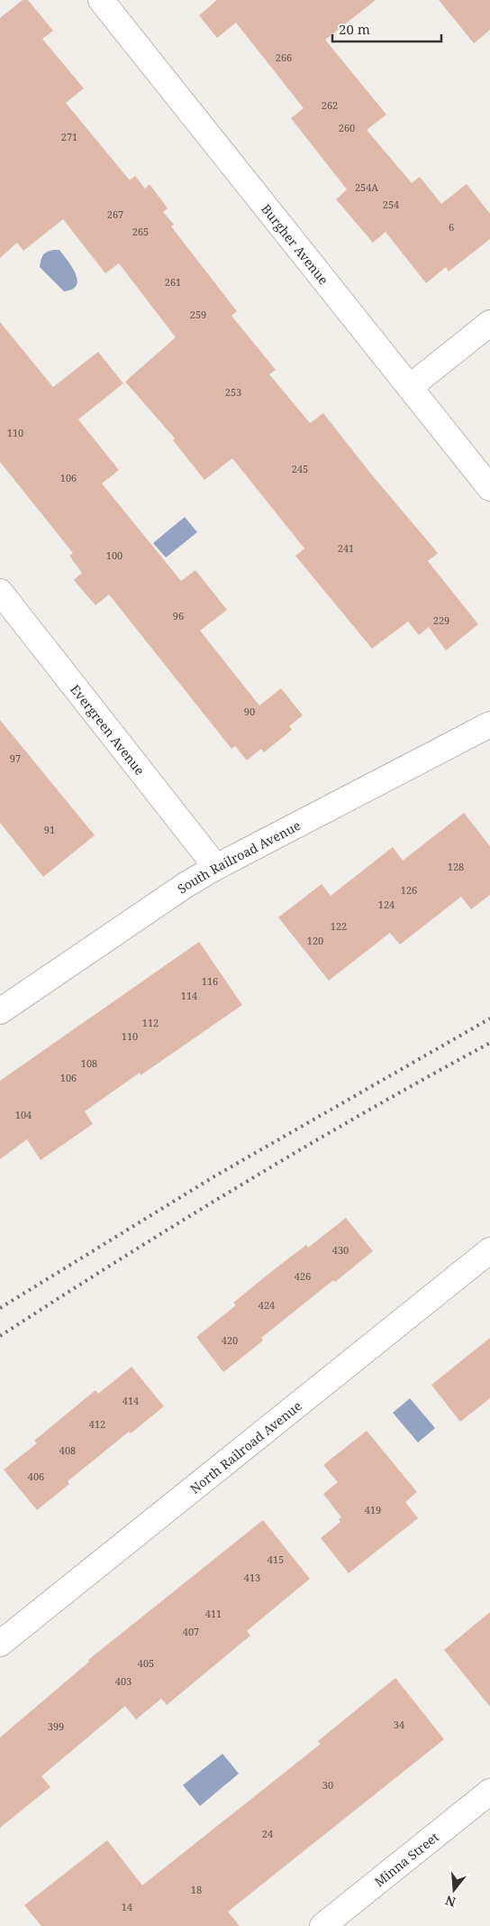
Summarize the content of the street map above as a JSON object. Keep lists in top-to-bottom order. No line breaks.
{"streets":{"street":["Burgher Avenue","Evergreen Avenue","South Railroad Avenue","North Railroad Avenue","Minna Street"]},"crossings":[["Evergreen Avenue","South Railroad Avenue"]],"house_numbers":["266","262","260","271","254A","254","267","6","265","261","259","253","110","245","106","241","100","96","229","90","97","91","128","126","124","122","120","116","114","112","110","108","106","104","430","426","424","420","414","412","408","406","419","415","413","411","407","405","403","34","399","30","24","18","14"],"scale_bar":"20 m","north":"bottom"}
